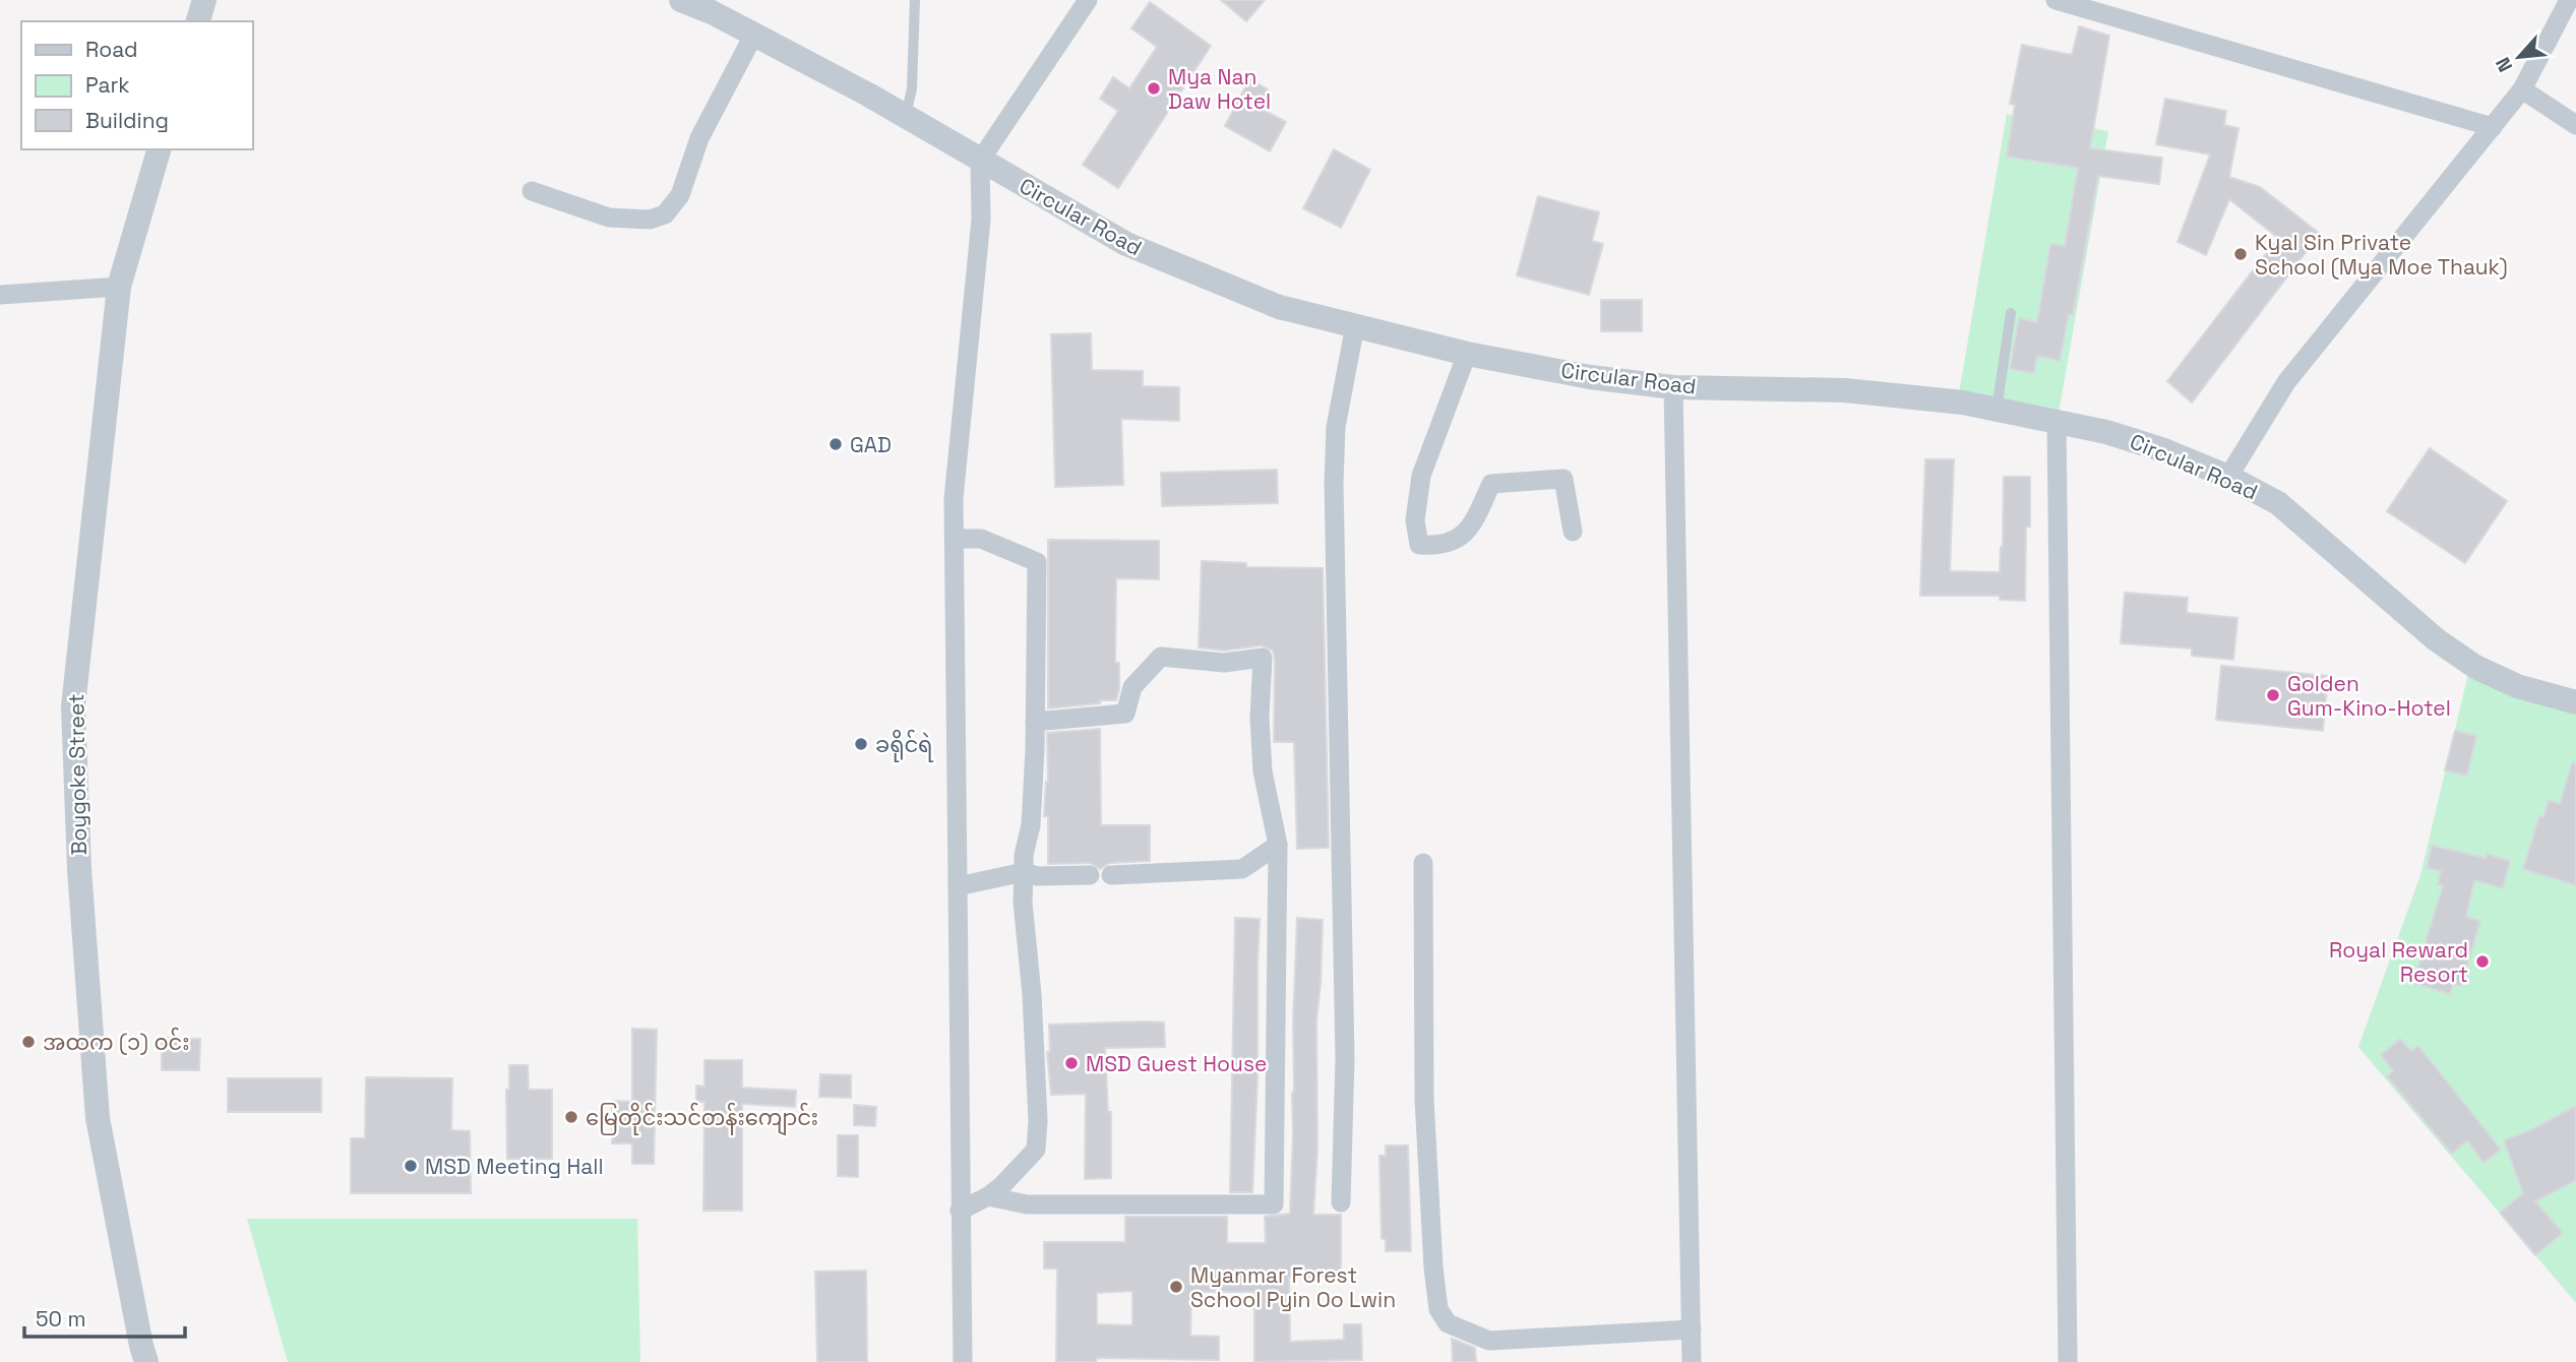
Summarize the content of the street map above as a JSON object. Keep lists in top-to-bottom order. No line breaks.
{"streets":{"street":["Circular Road","Boygoke Street"]},"places":["Mya Nan Daw Hotel","Kyal Sin Private School (Mya Moe Thauk)","GAD","Golden Gum-Kino-Hotel","ခရိုင်ရဲ","Royal Reward Resort","အထက (၁) ဝင်း","MSD Guest House","မြေတိုင်းသင်တန်းကျောင်း","MSD Meeting Hall","Myanmar Forest School Pyin Oo Lwin"],"legend":["Road","Park","Building"],"scale_bar":"50 m","north":"bottom left"}
